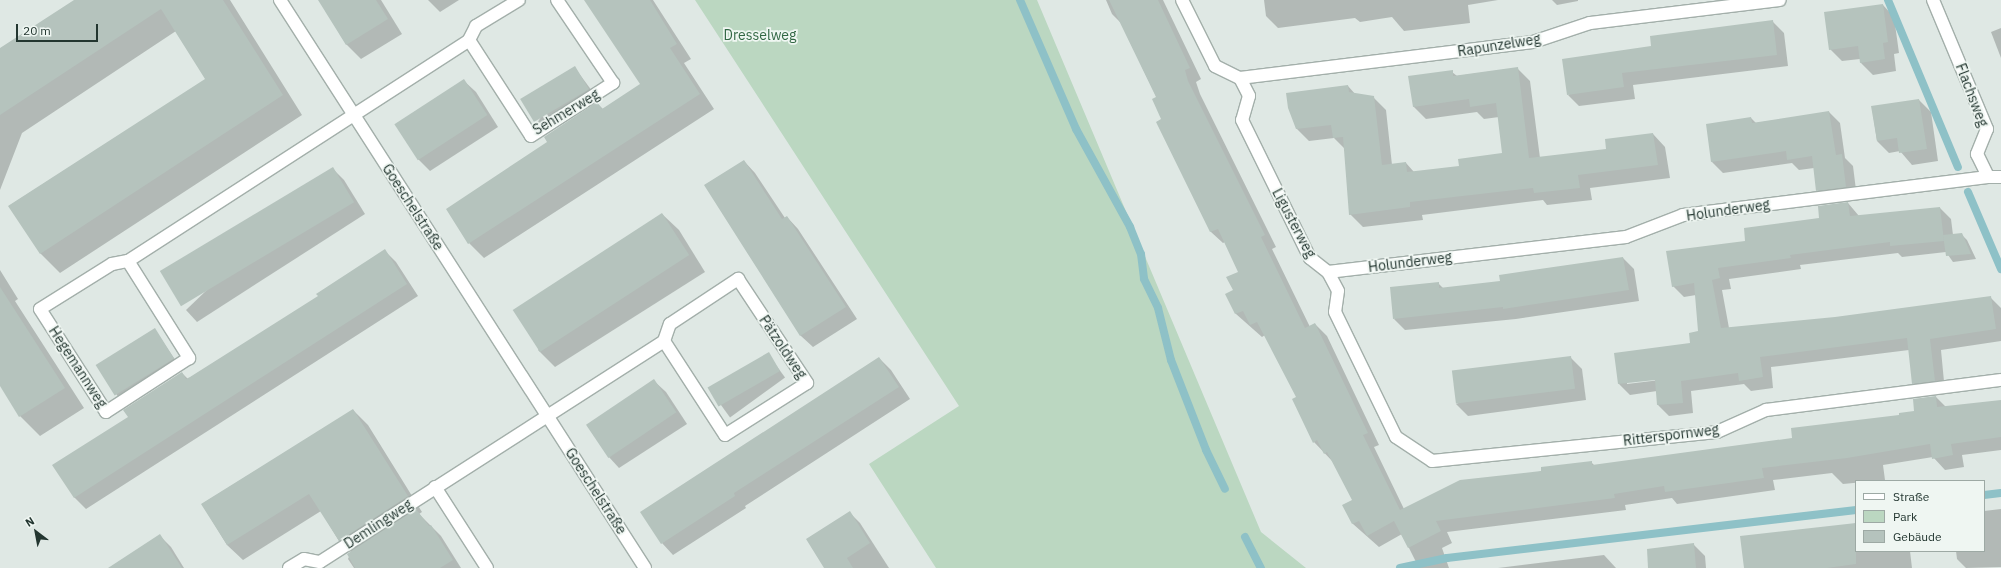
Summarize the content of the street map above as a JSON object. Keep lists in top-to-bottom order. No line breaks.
{"streets":{"street":["Rapunzelweg","Flachsweg","Sehmerweg","Goeschelstraße","Holunderweg","Ligusterweg","Pätzoldweg","Hegemannweg","Ritterspornweg","Demlingweg"]},"crossings":[["Rapunzelweg","Ligusterweg"],["Flachsweg","Holunderweg"],["Goeschelstraße","Hegemannweg"],["Holunderweg","Ligusterweg"],["Ligusterweg","Ritterspornweg"]],"parks":["Dresselweg"],"legend":["Straße","Park","Gebäude"],"scale_bar":"20 m","north":"top left"}
